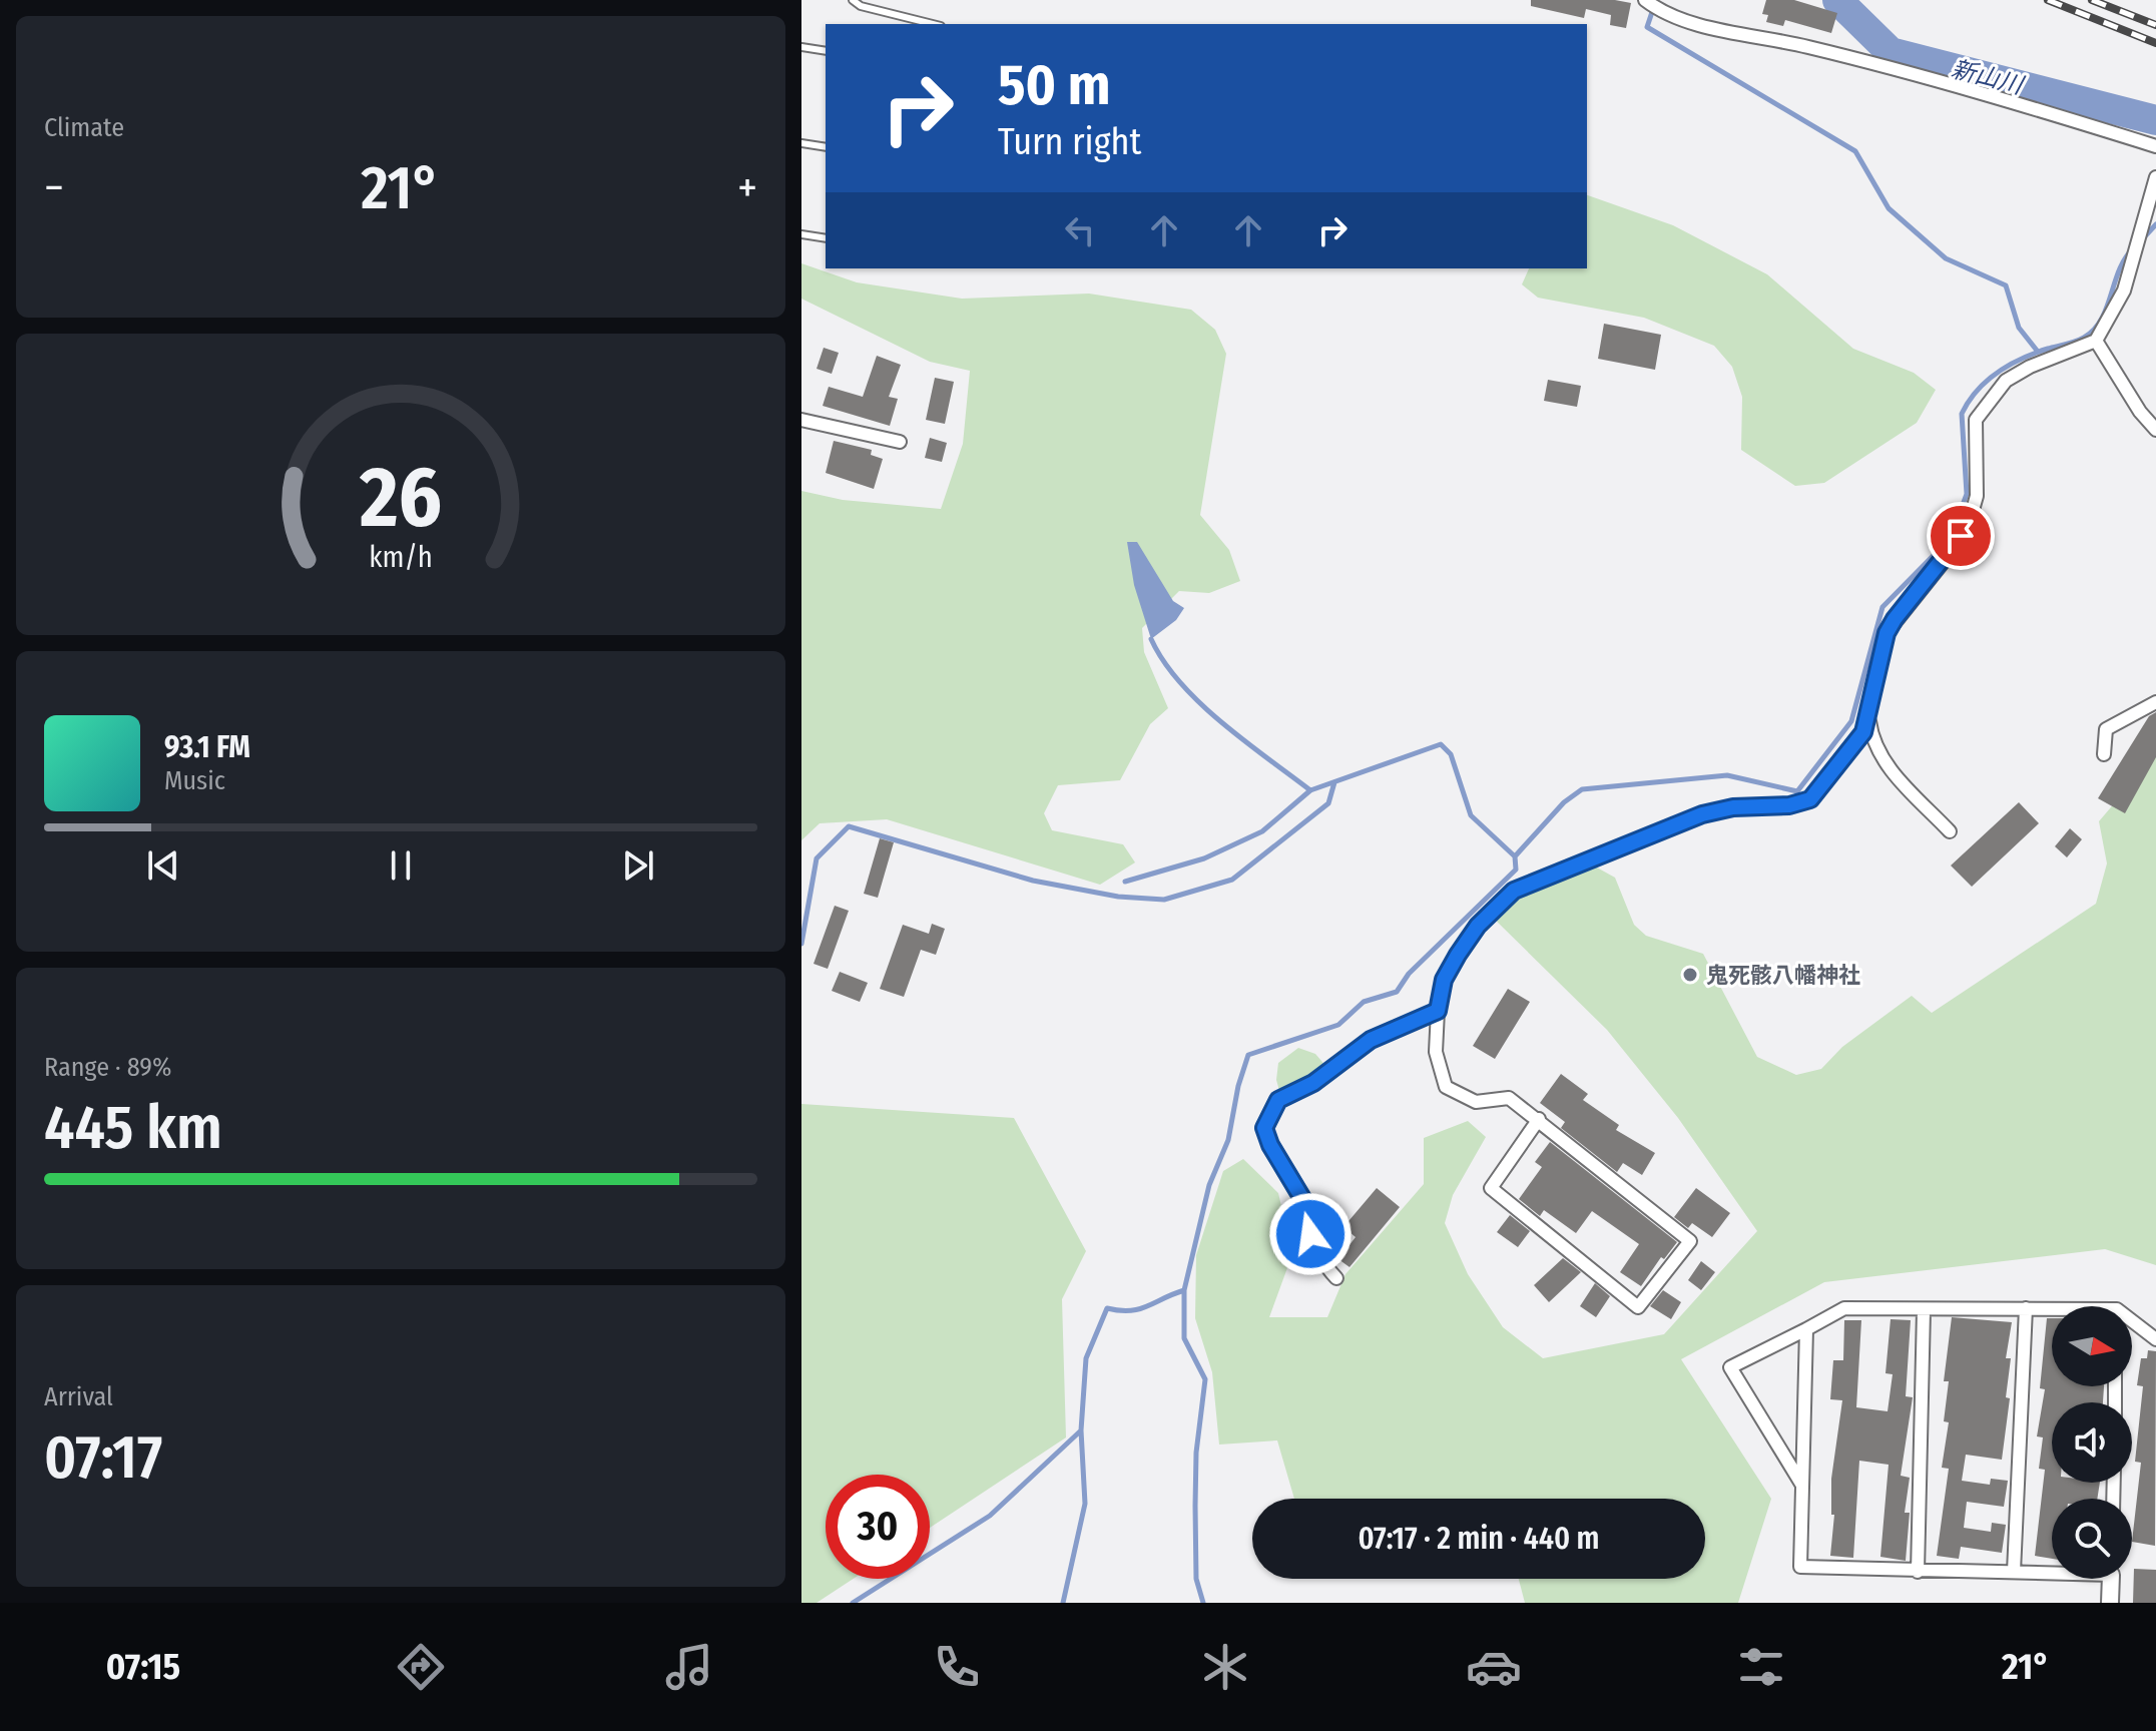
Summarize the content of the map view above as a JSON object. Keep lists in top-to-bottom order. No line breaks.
{"water":["新山川"],"places":["鬼死骸八幡神社"],"north":"right","page":{"tile":["Climate",["Range · 89%","445 km"],["Arrival","07:17"]],"turn":["50 m","Turn right"],"heat":["−","21°","+"],"song":["93.1 FM","Music"],"limit":"30","trip":"07:17 · 2 min · 440 m","tabs":["07:15","21°"],"gauge":["26","km/h"]}}
